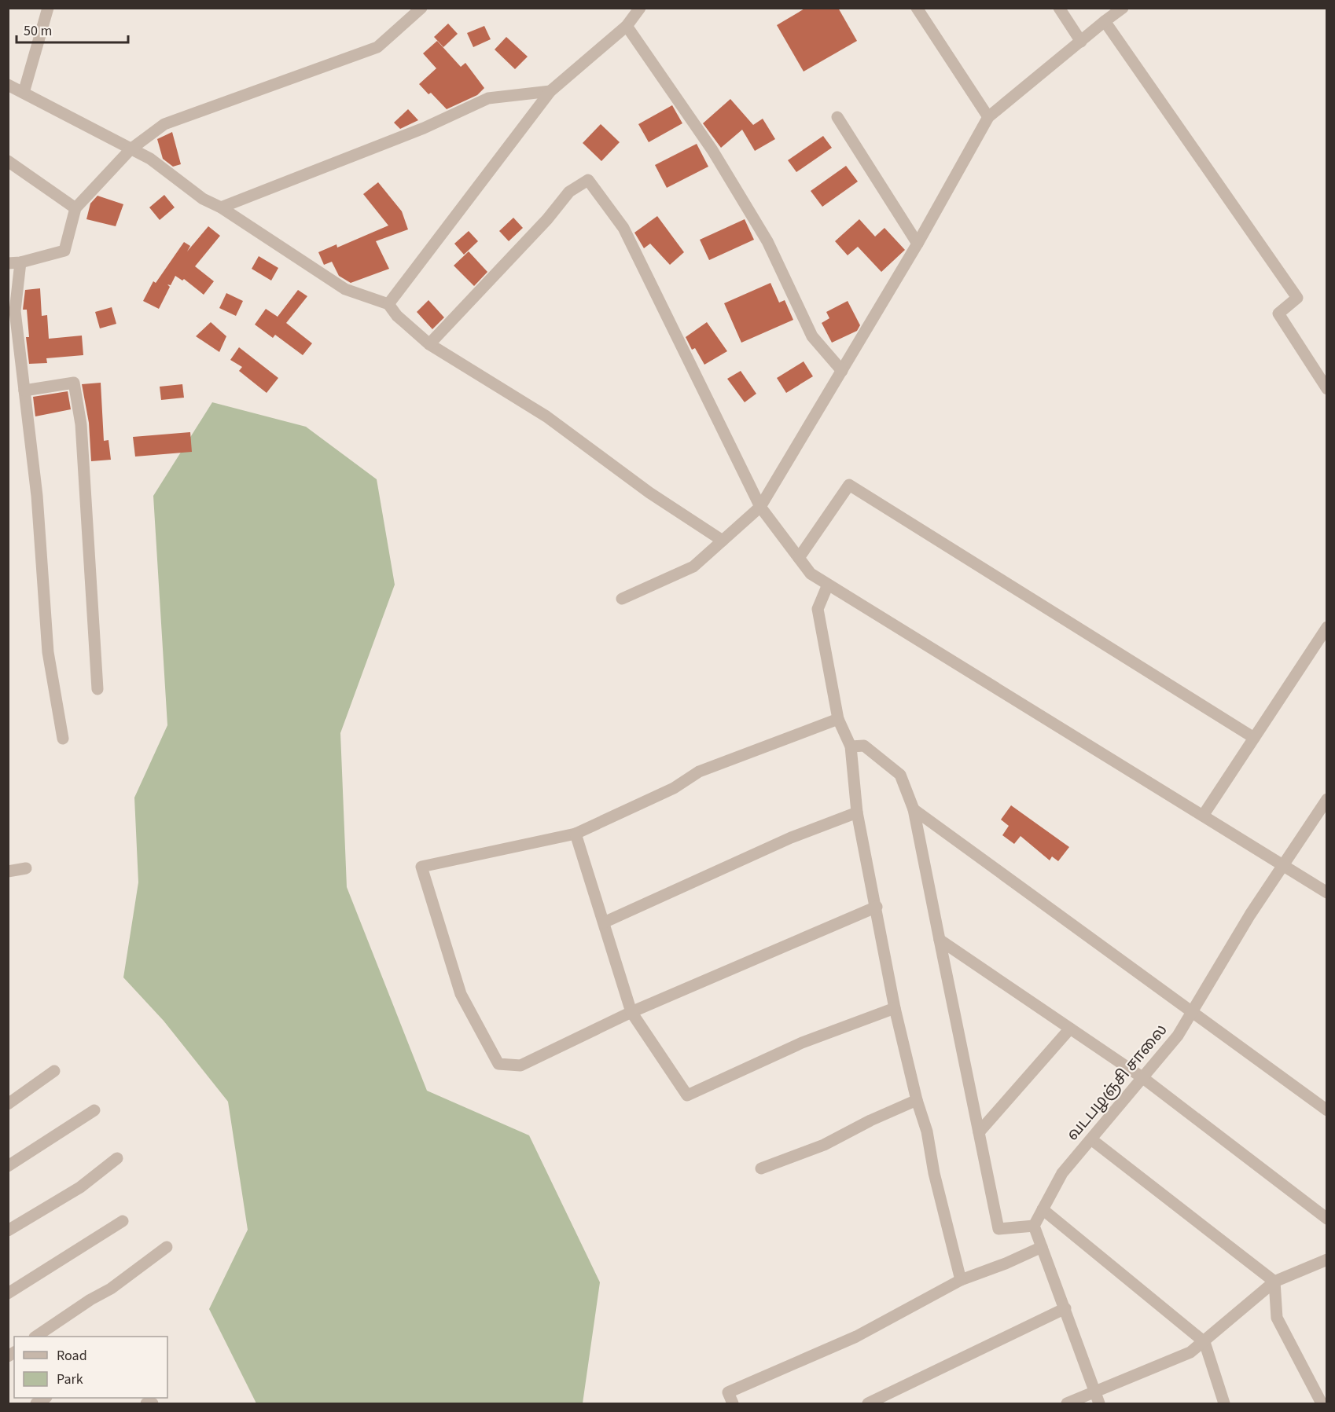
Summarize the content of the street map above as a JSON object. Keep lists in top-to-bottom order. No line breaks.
{"streets":{"street":["வடபழஞ்சி சாலை"]},"legend":["Road","Park"],"scale_bar":"50 m"}
